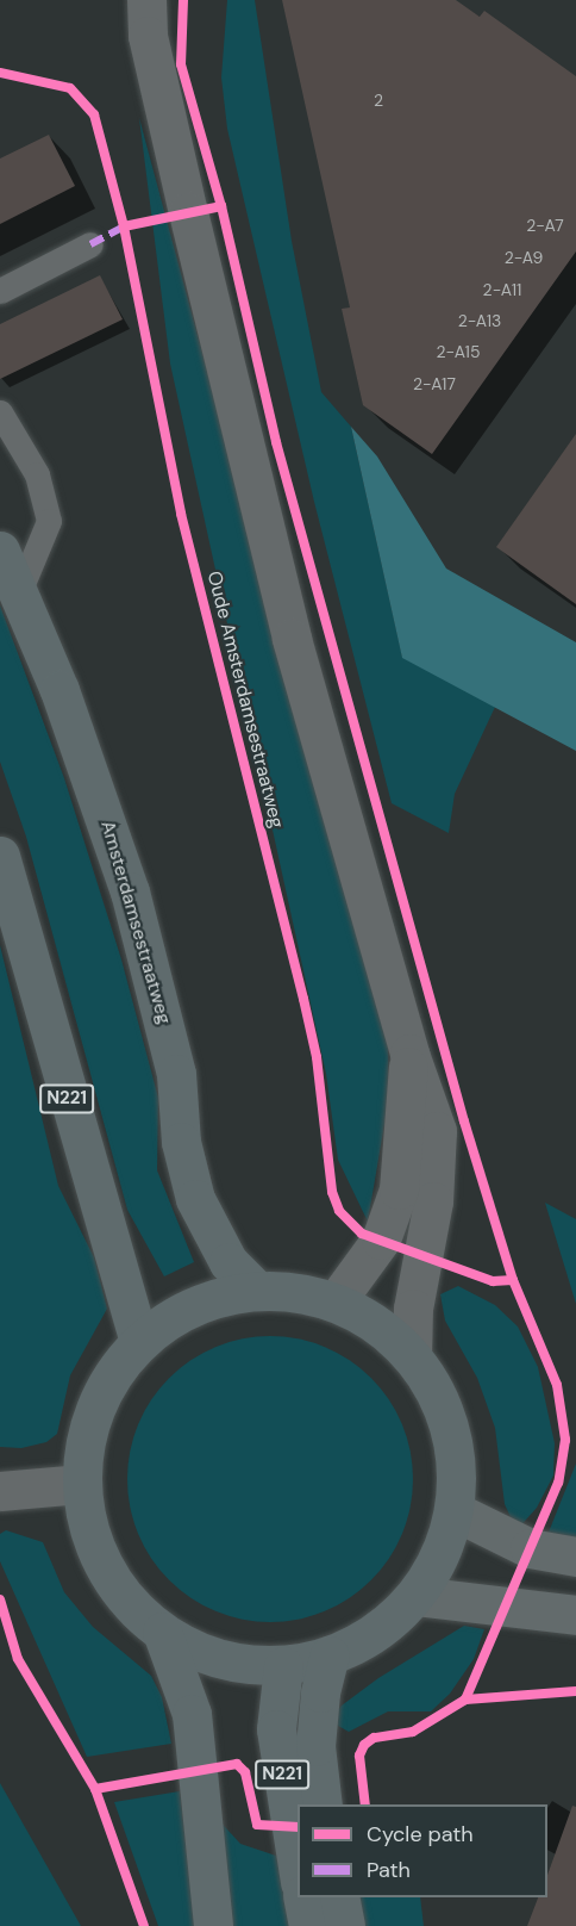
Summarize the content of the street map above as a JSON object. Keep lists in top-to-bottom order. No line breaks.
{"streets":{"main road":["Amsterdamsestraatweg","N221"],"cycle path":["Oude Amsterdamsestraatweg"]},"house_numbers":["2","2-A7","2-A9","2-A11","2-A13","2-A15","2-A17"],"legend":["Cycle path","Path"]}
